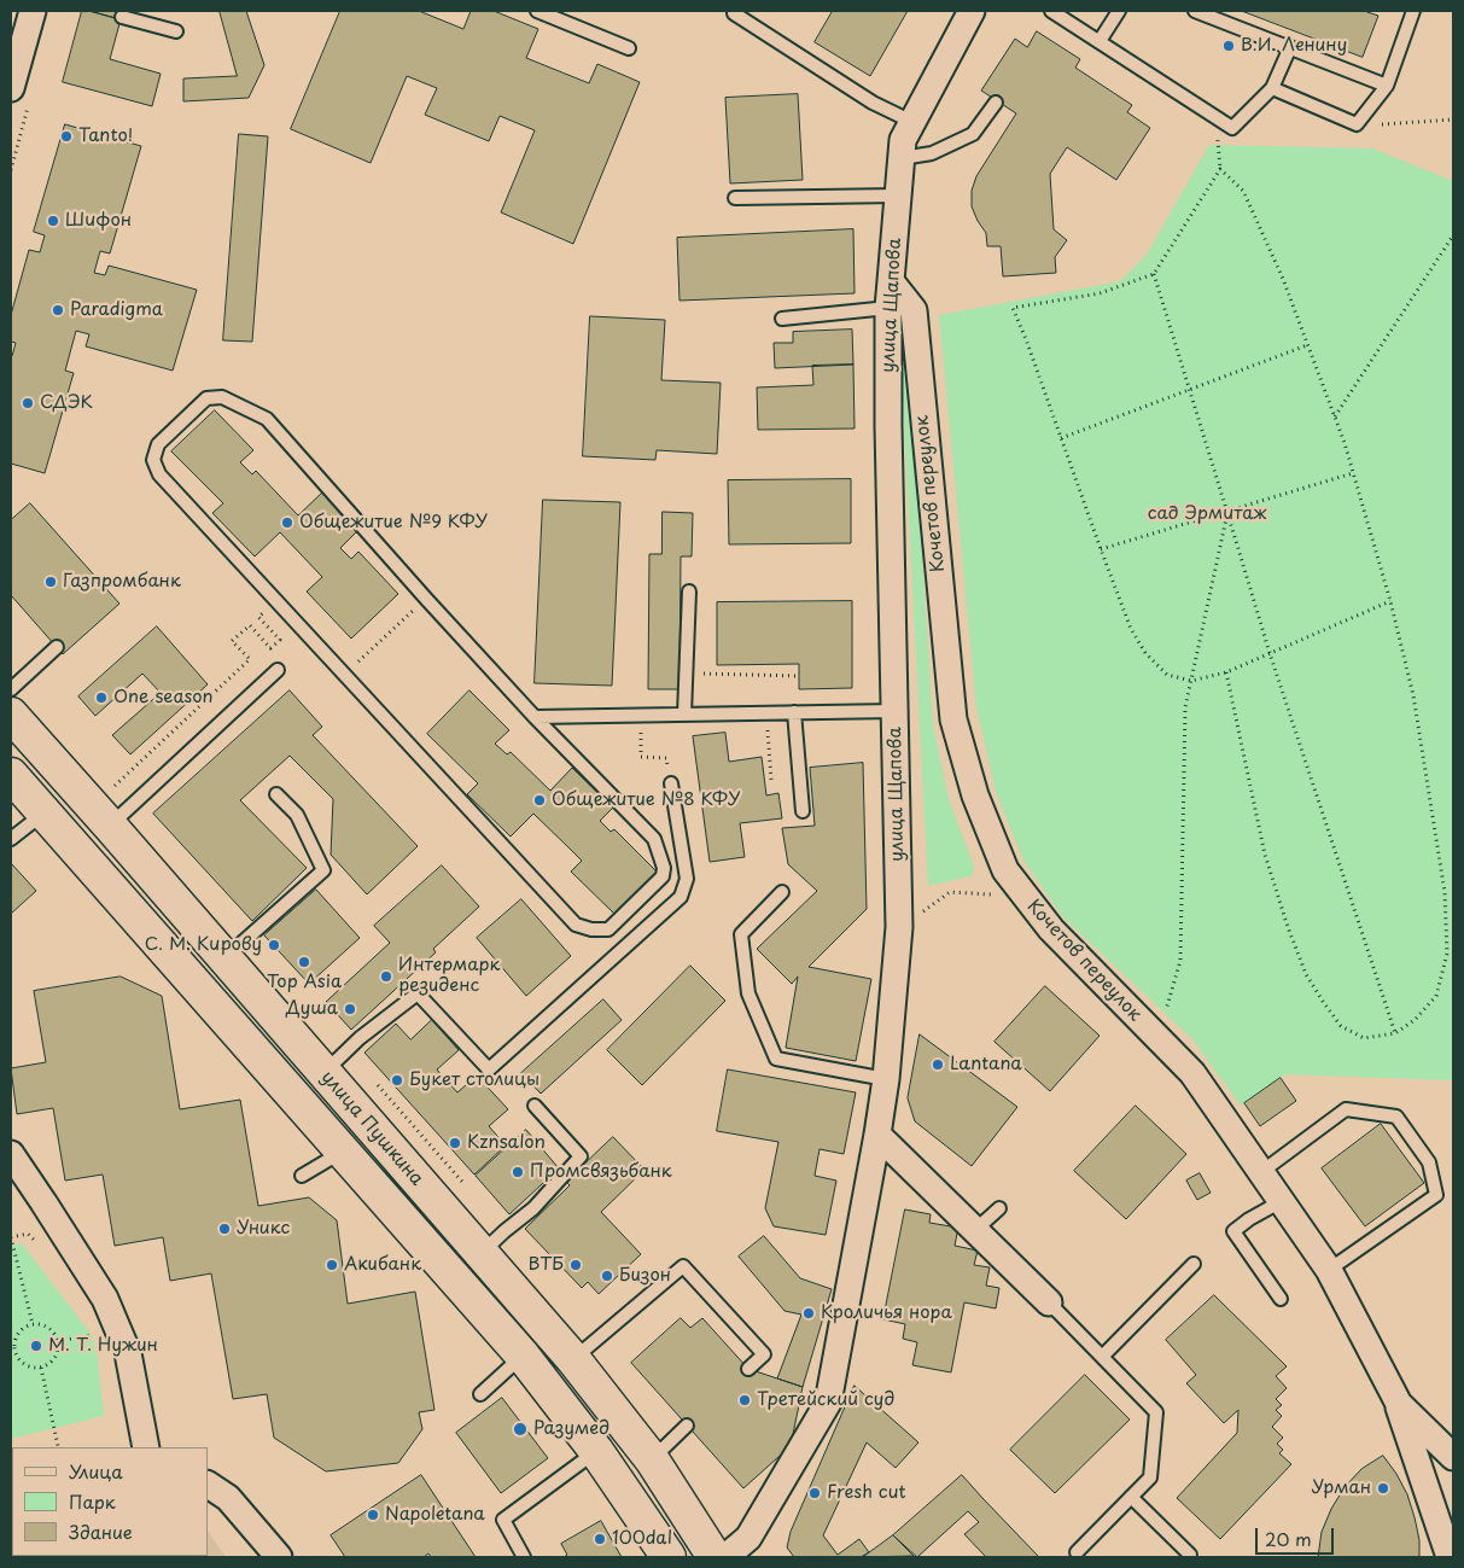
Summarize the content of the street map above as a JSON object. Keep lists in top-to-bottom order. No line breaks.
{"streets":{"main road":["улица Пушкина"],"street":["улица Щапова","Кочетов переулок"]},"crossings":[["улица Щапова","Кочетов переулок"]],"parks":["сад Эрмитаж"],"places":["В.И. Ленину","Tanto!","Шифон","Paradigma","СДЭК","Общежитие №9 КФУ","Газпромбанк","One season","Общежитие №8 КФУ","С. М. Кирову","Top Asia","Интермарк резиденс","Душа","Lantana","Букет столицы","Kznsalon","Промсвязьбанк","Уникс","Акибанк","ВТБ","Бизон","Кроличья нора","М. Т. Нужин","Третейский суд","Разумед","Урман","Fresh cut","Napoletana","100dal"],"legend":["Улица","Парк","Здание"],"scale_bar":"20 m"}
